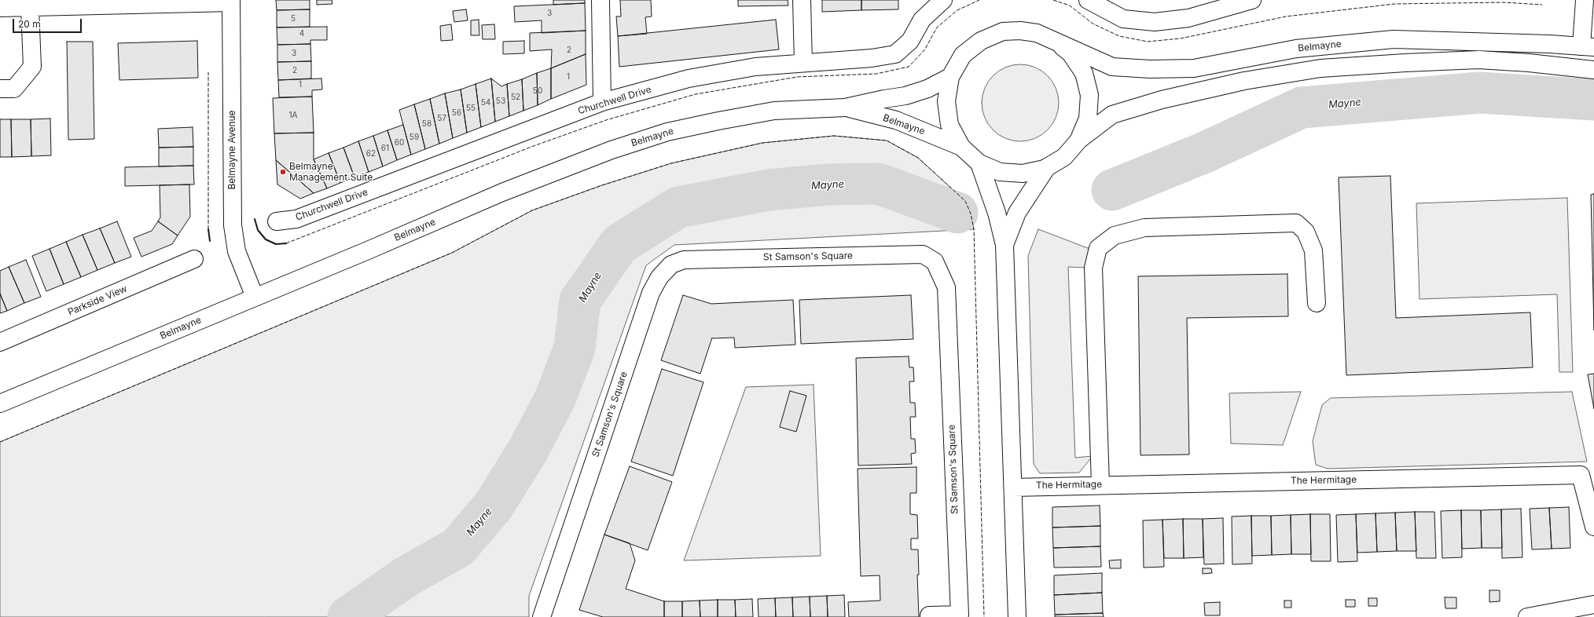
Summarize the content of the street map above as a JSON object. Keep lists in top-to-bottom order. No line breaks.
{"streets":{"street":["Belmayne","Churchwell Drive","Belmayne Avenue","St Samson's Square","Parkside View","The Hermitage"]},"crossings":[["Belmayne","Belmayne Avenue"]],"water":["Mayne"],"places":["Belmayne Management Suite"],"house_numbers":["3","5","4","2","3","2","1","1","50","52","53","54","55","56","1A","57","58","59","60","61","62"],"scale_bar":"20 m"}
